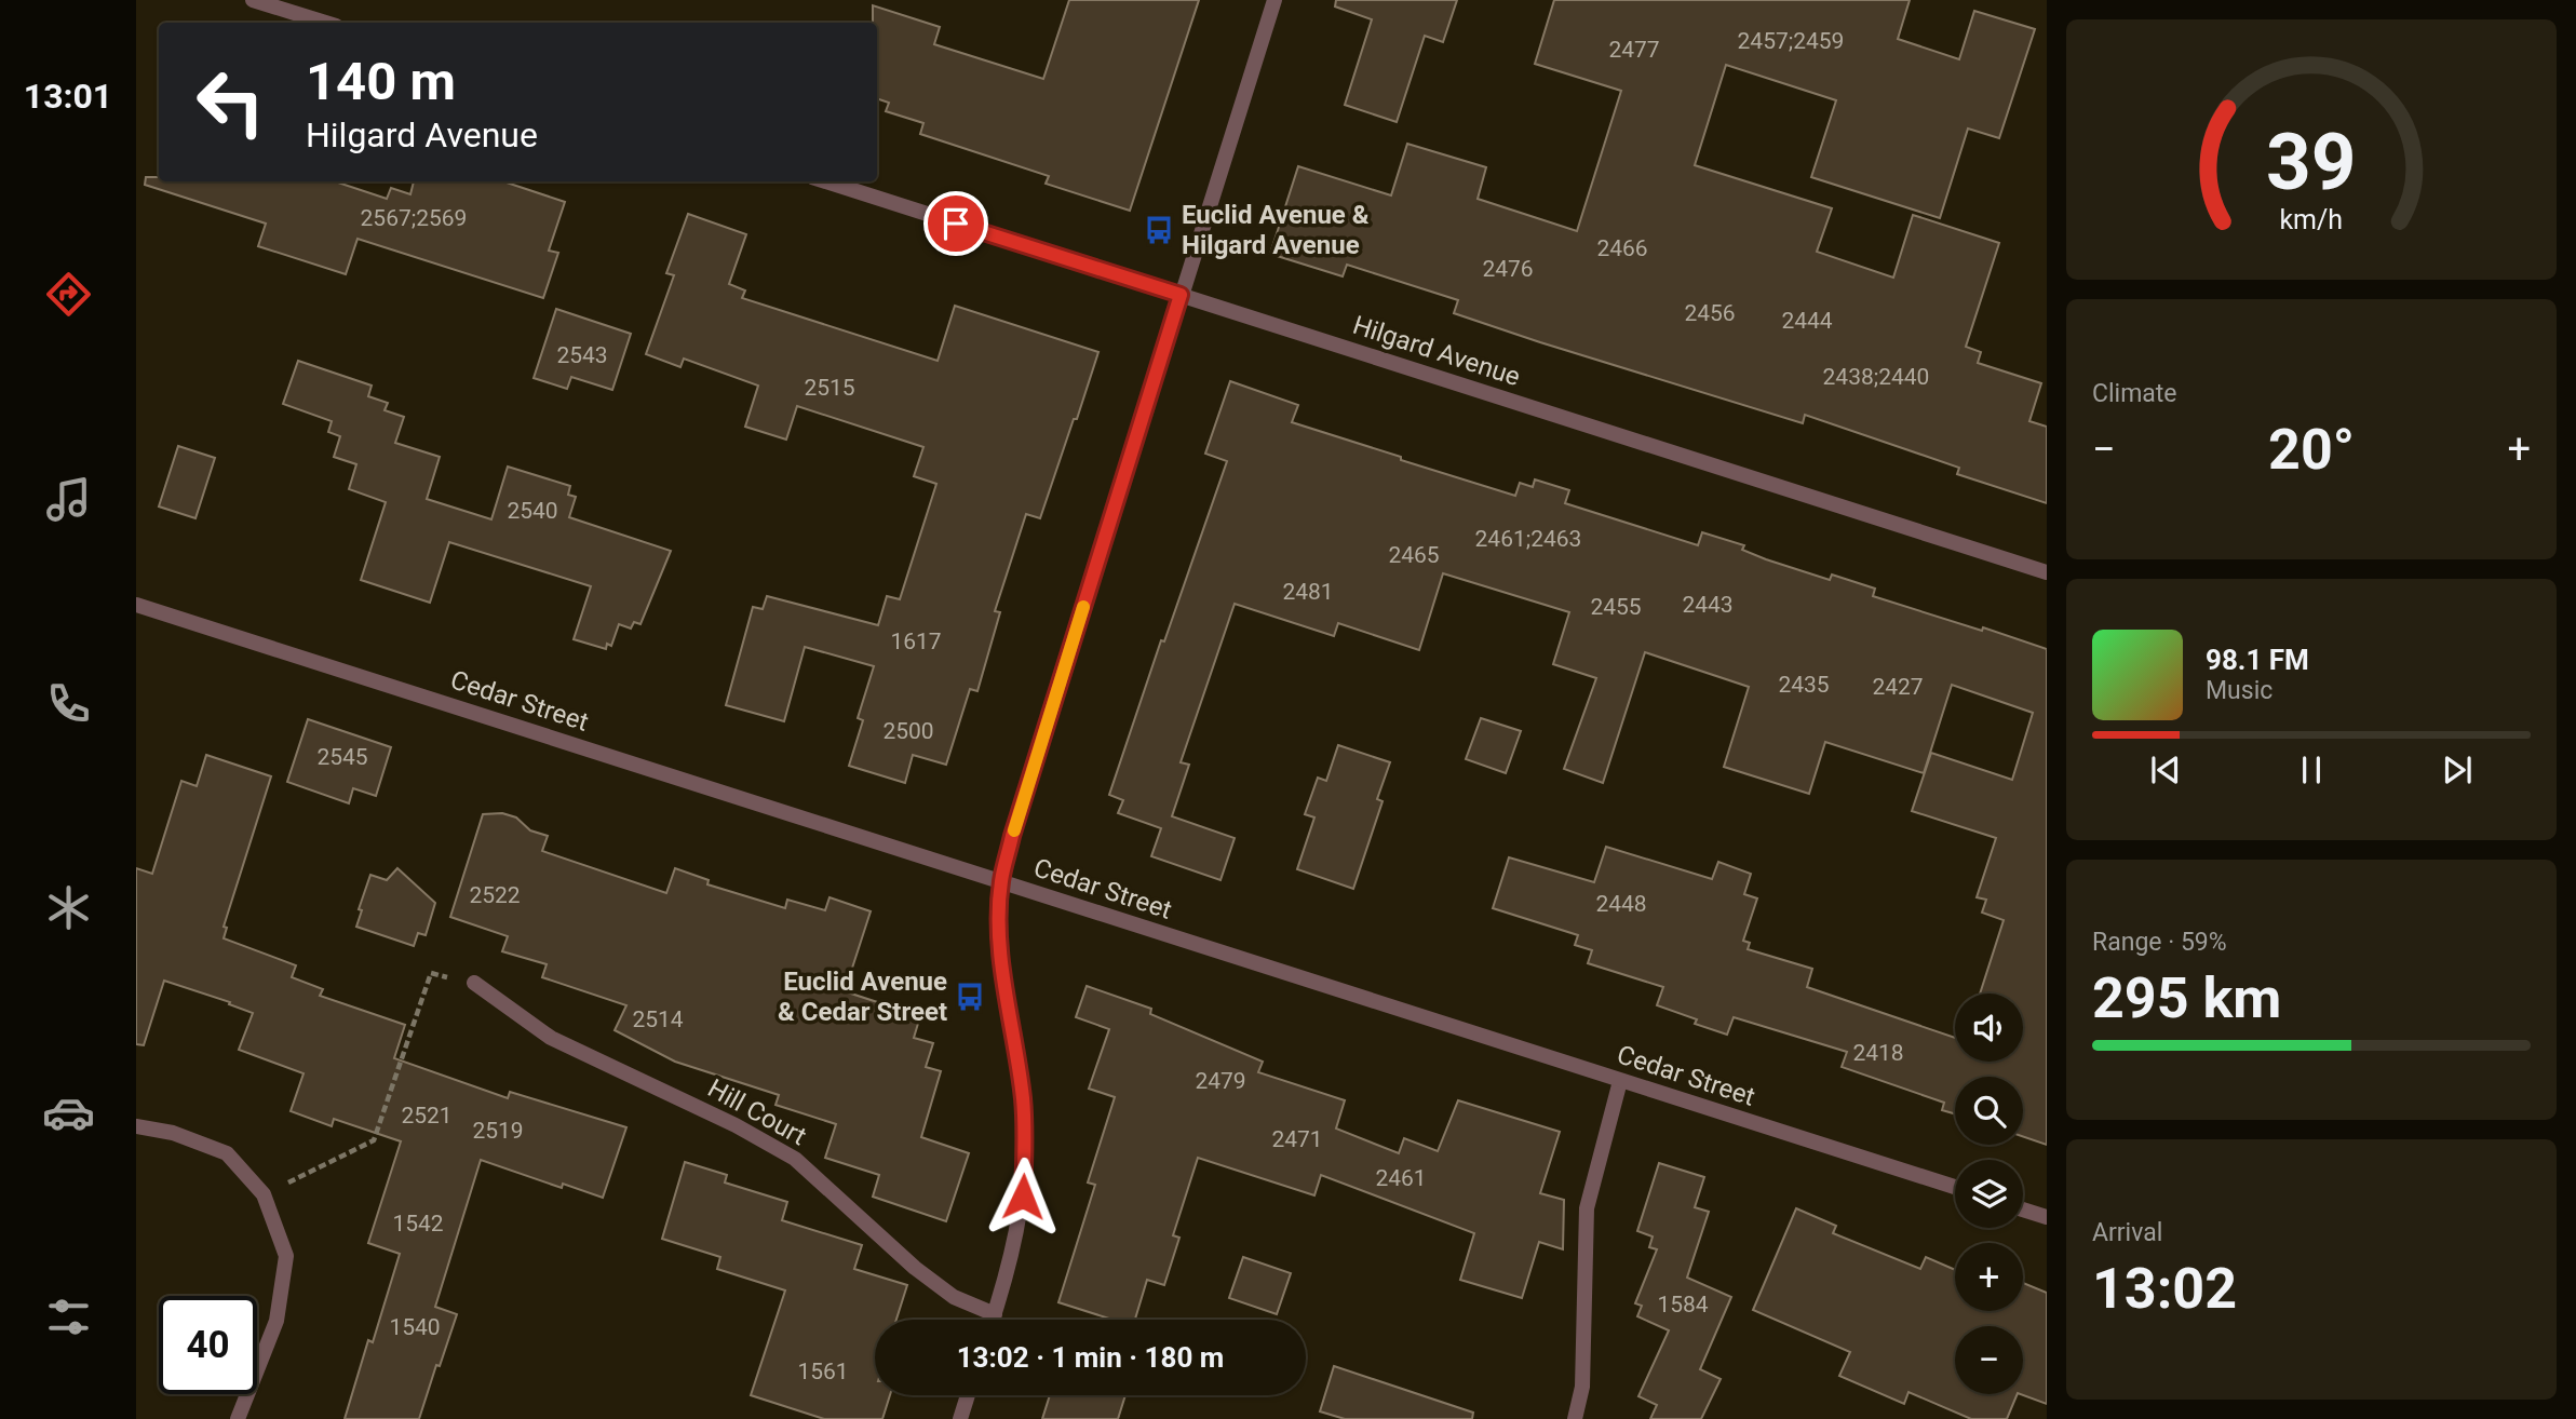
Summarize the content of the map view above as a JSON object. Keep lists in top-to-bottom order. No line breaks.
{"streets":{"street":["Hilgard Avenue","Cedar Street","Hill Court"]},"places":{"bus stop":["Euclid Avenue & Hilgard Avenue","Euclid Avenue & Cedar Street"]},"house_numbers":["2457;2459","2477","2567;2569","2466","2476","2456","2444","2543","2438;2440","2515","2540","2461;2463","2465","2481","2443","2455","1617","2435","2427","2500","2545","2522","2448","2514","2418","2479","2521","2519","2471","2461","1542","1584","1540","1561"],"page":{"tabs":"13:01","turn":["140 m","Hilgard Avenue"],"tile":["Climate",["Range · 59%","295 km"],["Arrival","13:02"]],"heat":["−","20°","+"],"song":["98.1 FM","Music"],"map_buttons":["+","−"],"limit":"40","trip":"13:02 · 1 min · 180 m","gauge":["39","km/h"]}}
